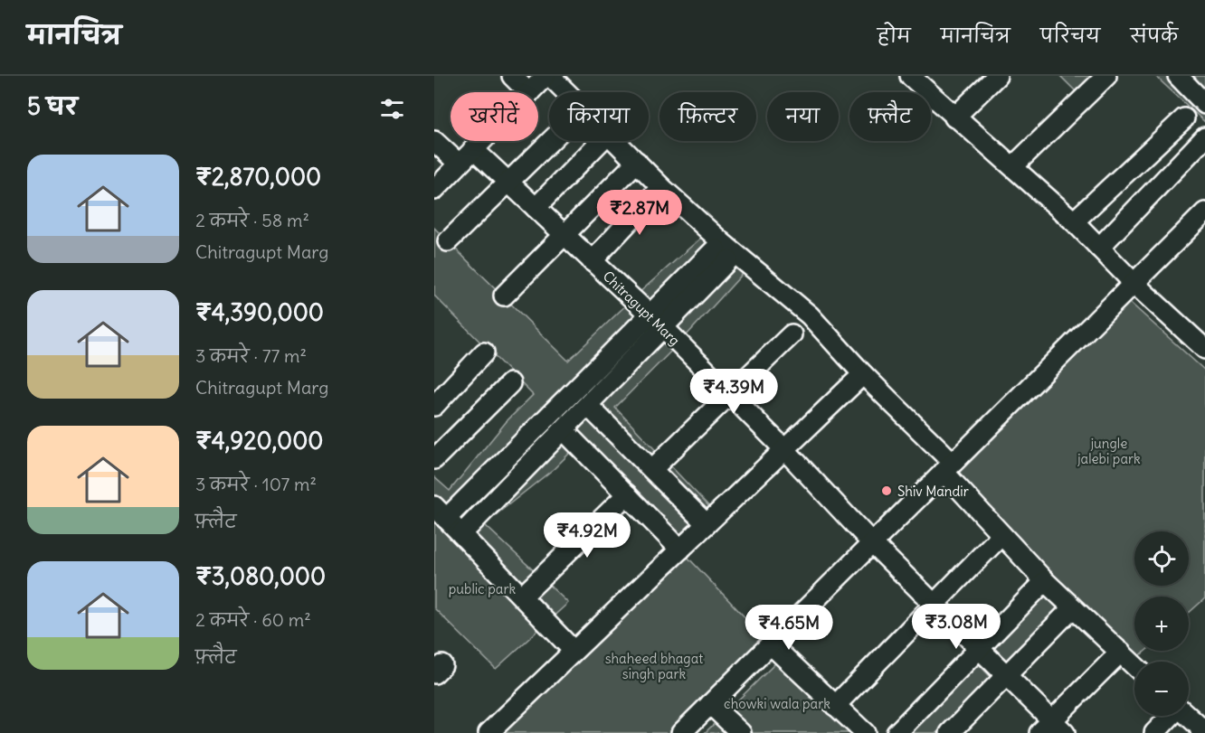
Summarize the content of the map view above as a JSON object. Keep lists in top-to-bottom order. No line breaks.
{"streets":{"street":["Chitragupt Marg"]},"parks":["jungle jalebi park","public park","shaheed bhagat singh park","chowki wala park"],"places":["Shiv Mandir"],"page":{"header":"मानचित्र","nav":["होम","मानचित्र","परिचय","संपर्क"],"heading":"5 घर","chip":["खरीदें","किराया","फ़िल्टर","नया","फ़्लैट"],"list":[{"name":"₹2,870,000","note":"2 कमरे · 58 m² · Chitragupt Marg"},{"name":"₹4,390,000","note":"3 कमरे · 77 m² · Chitragupt Marg"},{"name":"₹4,920,000","note":"3 कमरे · 107 m² · फ़्लैट"},{"name":"₹3,080,000","note":"2 कमरे · 60 m² · फ़्लैट"}],"price":["₹2.87M","₹4.39M","₹4.92M","₹3.08M","₹4.65M"],"map_buttons":["+","−"]}}
